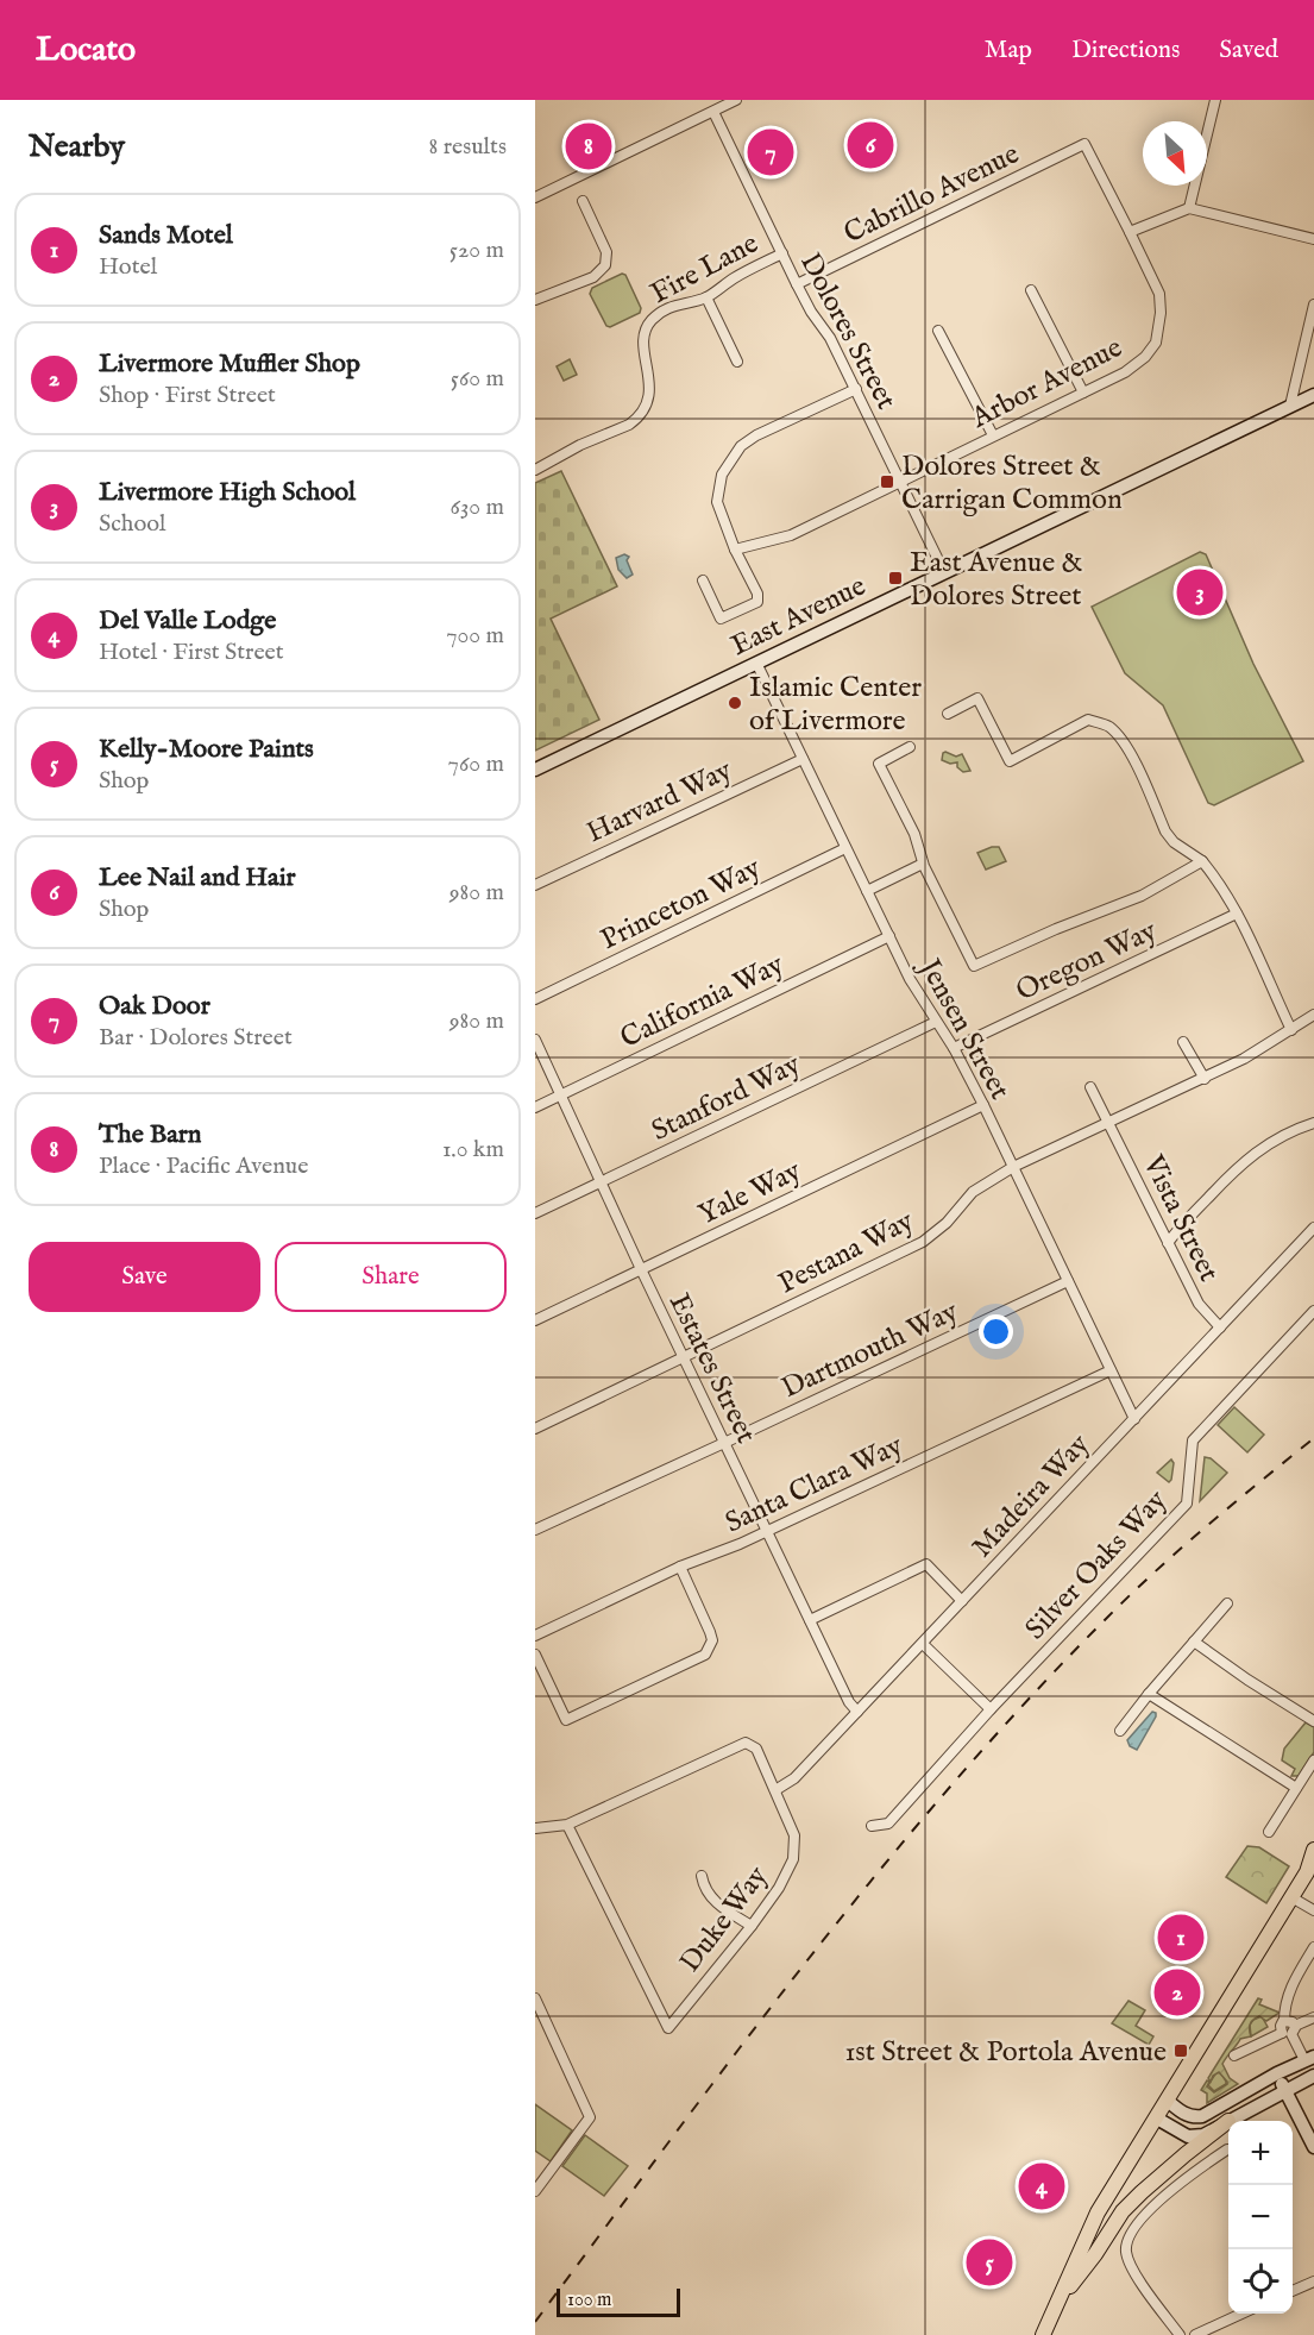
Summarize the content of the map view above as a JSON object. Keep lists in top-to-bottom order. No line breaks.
{"streets":{"main road":["East Avenue"],"street":["Cabrillo Avenue","Fire Lane","Dolores Street","Arbor Avenue","Harvard Way","Princeton Way","Oregon Way","California Way","Jensen Street","Stanford Way","Yale Way","Vista Street","Pestana Way","Dartmouth Way","Estates Street","Santa Clara Way","Madeira Way","Silver Oaks Way","Duke Way"]},"crossings":[["Cabrillo Avenue","Dolores Street"],["Cabrillo Avenue","Arbor Avenue"],["Fire Lane","Dolores Street"],["Dolores Street","Arbor Avenue"],["Dolores Street","East Avenue"],["East Avenue","Jensen Street"],["Harvard Way","Jensen Street"],["Princeton Way","Jensen Street"],["Oregon Way","Jensen Street"],["California Way","Jensen Street"],["California Way","Estates Street"],["Jensen Street","Stanford Way"],["Jensen Street","Yale Way"],["Jensen Street","Pestana Way"],["Jensen Street","Dartmouth Way"],["Jensen Street","Santa Clara Way"],["Jensen Street","Madeira Way"],["Stanford Way","Estates Street"],["Yale Way","Estates Street"],["Vista Street","Pestana Way"],["Vista Street","Madeira Way"],["Pestana Way","Estates Street"],["Dartmouth Way","Estates Street"],["Estates Street","Santa Clara Way"],["Estates Street","Madeira Way"],["Madeira Way","Duke Way"]],"places":{"transit":["Dolores Street & Carrigan Common","East Avenue & Dolores Street","1st Street & Portola Avenue"],"other":["Islamic Center of Livermore"]},"scale_bar":"100 m","north":"bottom right","page":{"header":"Locato","nav":["Map","Directions","Saved"],"heading":["Nearby","8 results"],"pins":["6","8","7","3","1","2","4","5"],"list":[{"mark":"1","name":"Sands Motel","note":"Hotel","value":"520 m"},{"mark":"2","name":"Livermore Muffler Shop","note":"Shop · First Street","value":"560 m"},{"mark":"3","name":"Livermore High School","note":"School","value":"630 m"},{"mark":"4","name":"Del Valle Lodge","note":"Hotel · First Street","value":"700 m"},{"mark":"5","name":"Kelly-Moore Paints","note":"Shop","value":"760 m"},{"mark":"6","name":"Lee Nail and Hair","note":"Shop","value":"980 m"},{"mark":"7","name":"Oak Door","note":"Bar · Dolores Street","value":"980 m"},{"mark":"8","name":"The Barn","note":"Place · Pacific Avenue","value":"1.0 km"}],"buttons":["Save","Share"],"map_buttons":["+","−"],"scale":"100 m"}}
